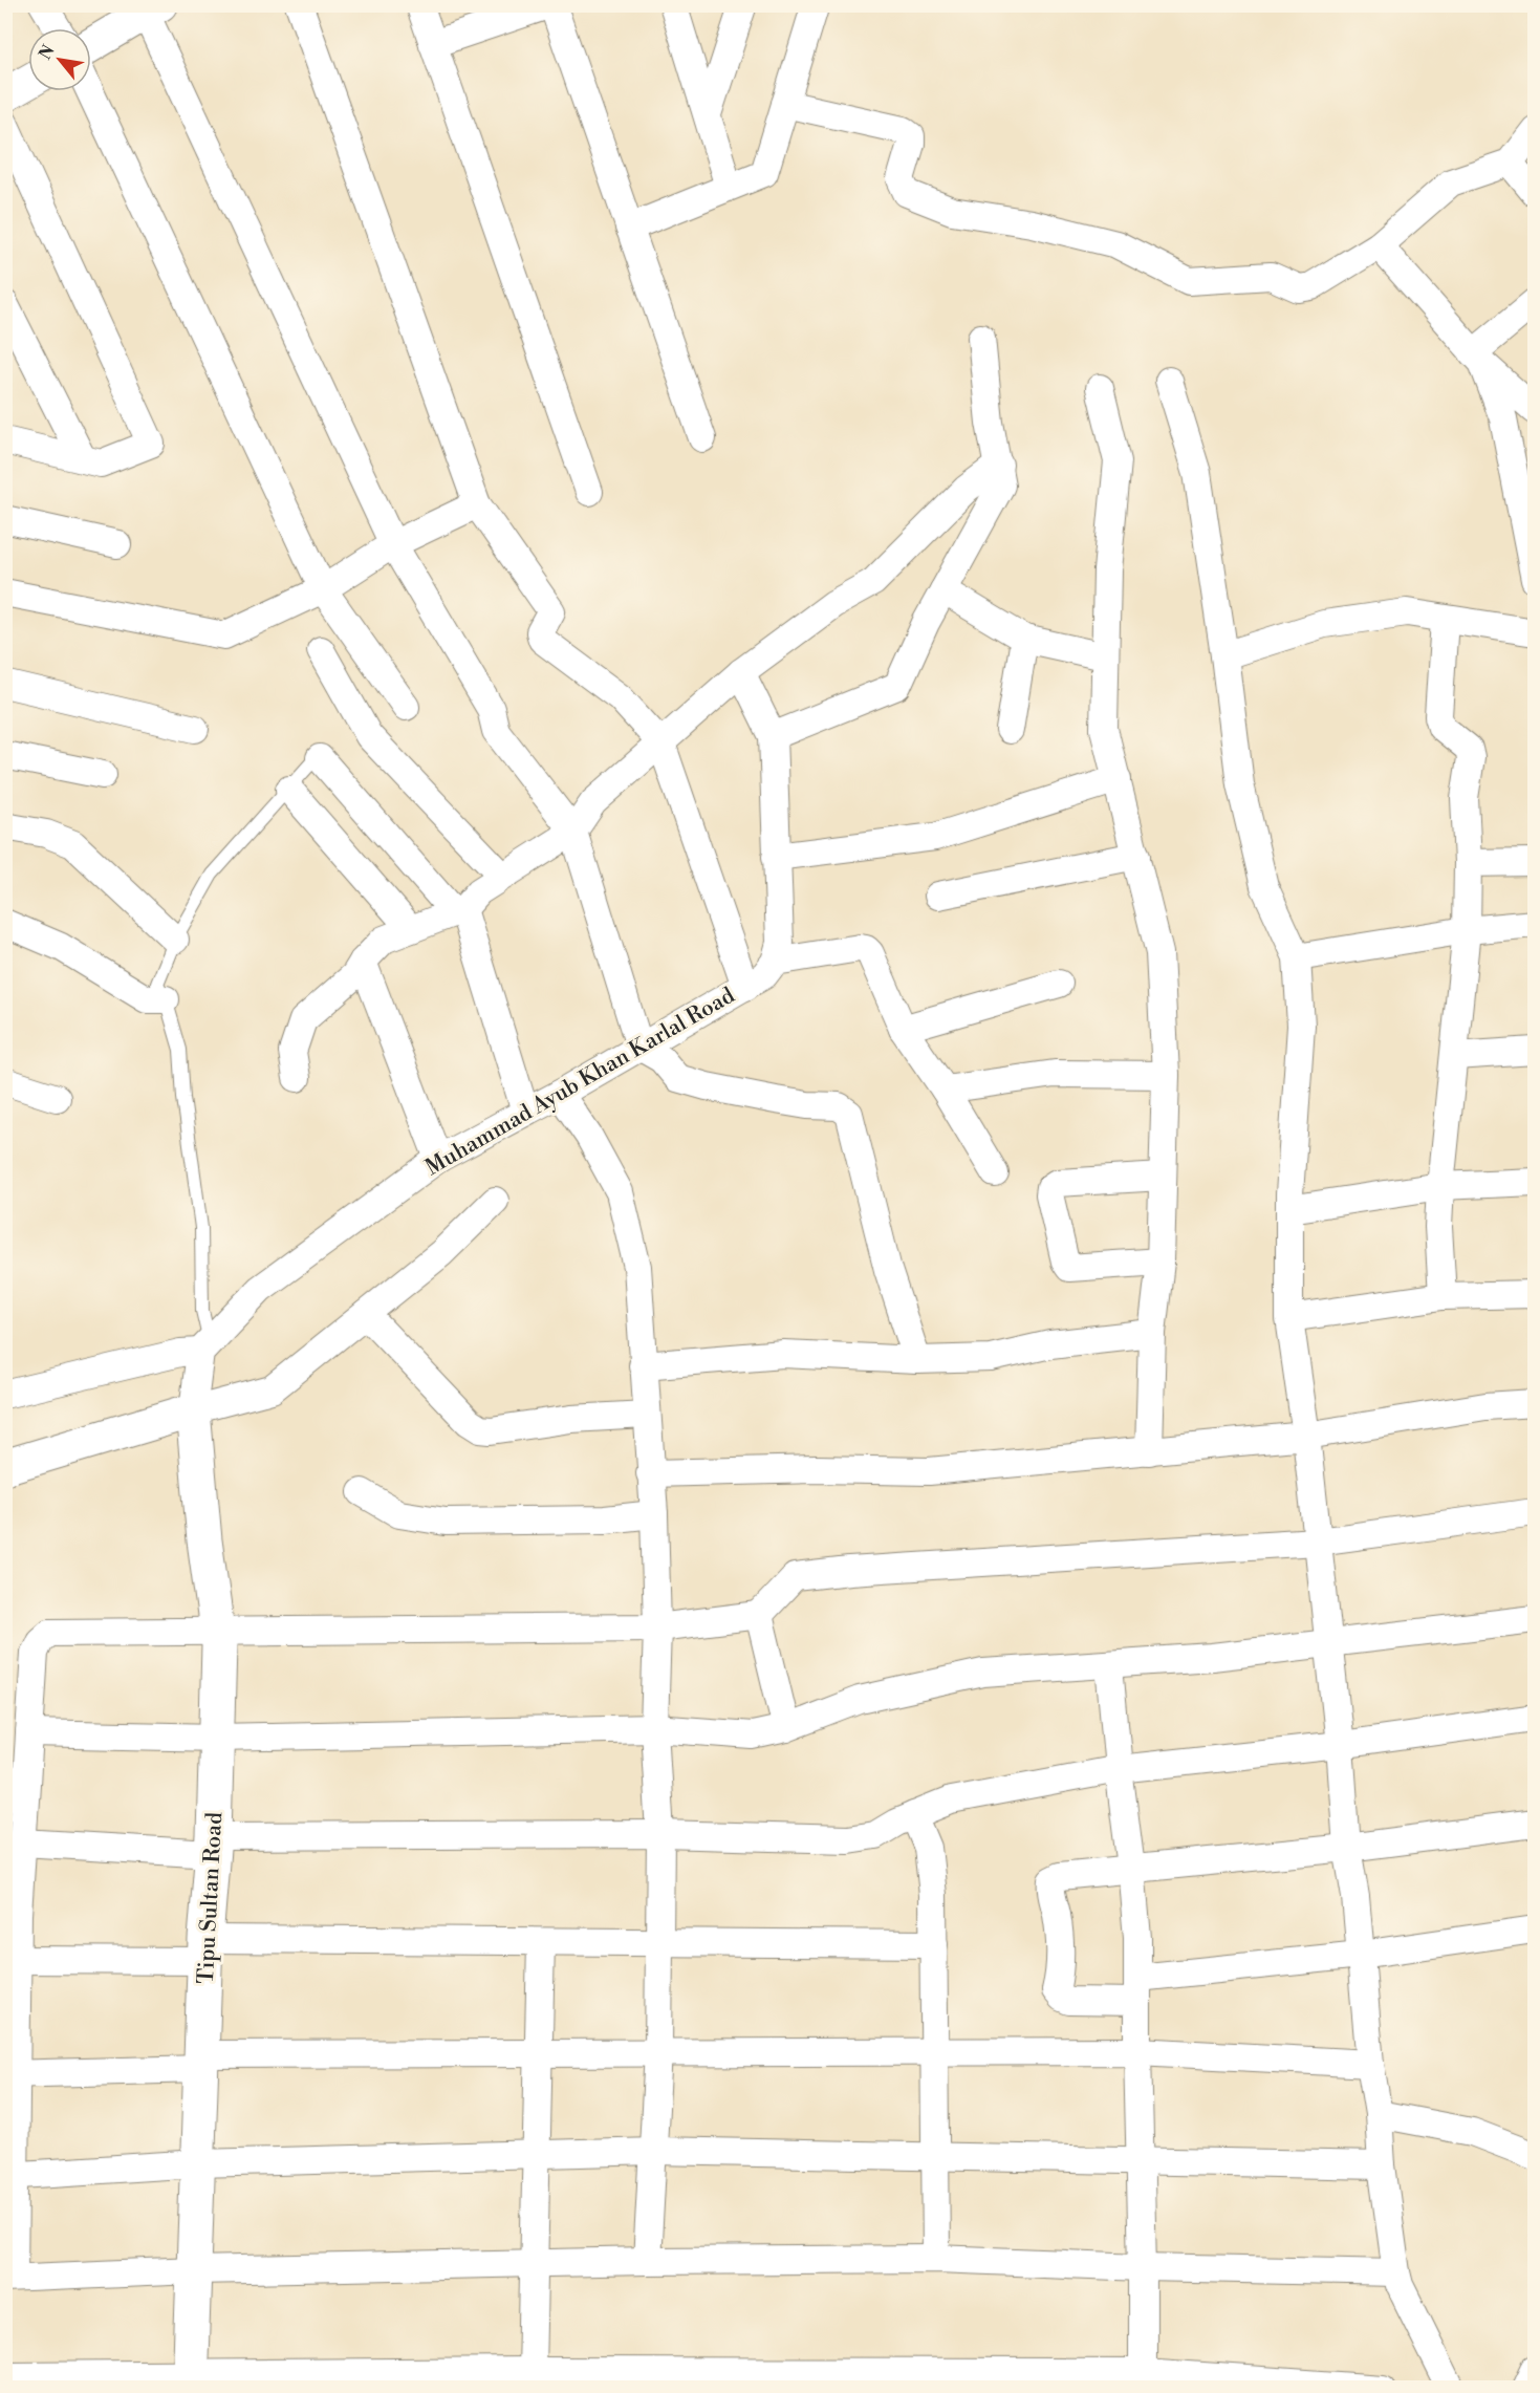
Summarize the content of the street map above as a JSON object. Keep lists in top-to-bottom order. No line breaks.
{"streets":{"main road":["Tipu Sultan Road"],"street":["Muhammad Ayub Khan Karlal Road"]},"north":"top left"}
